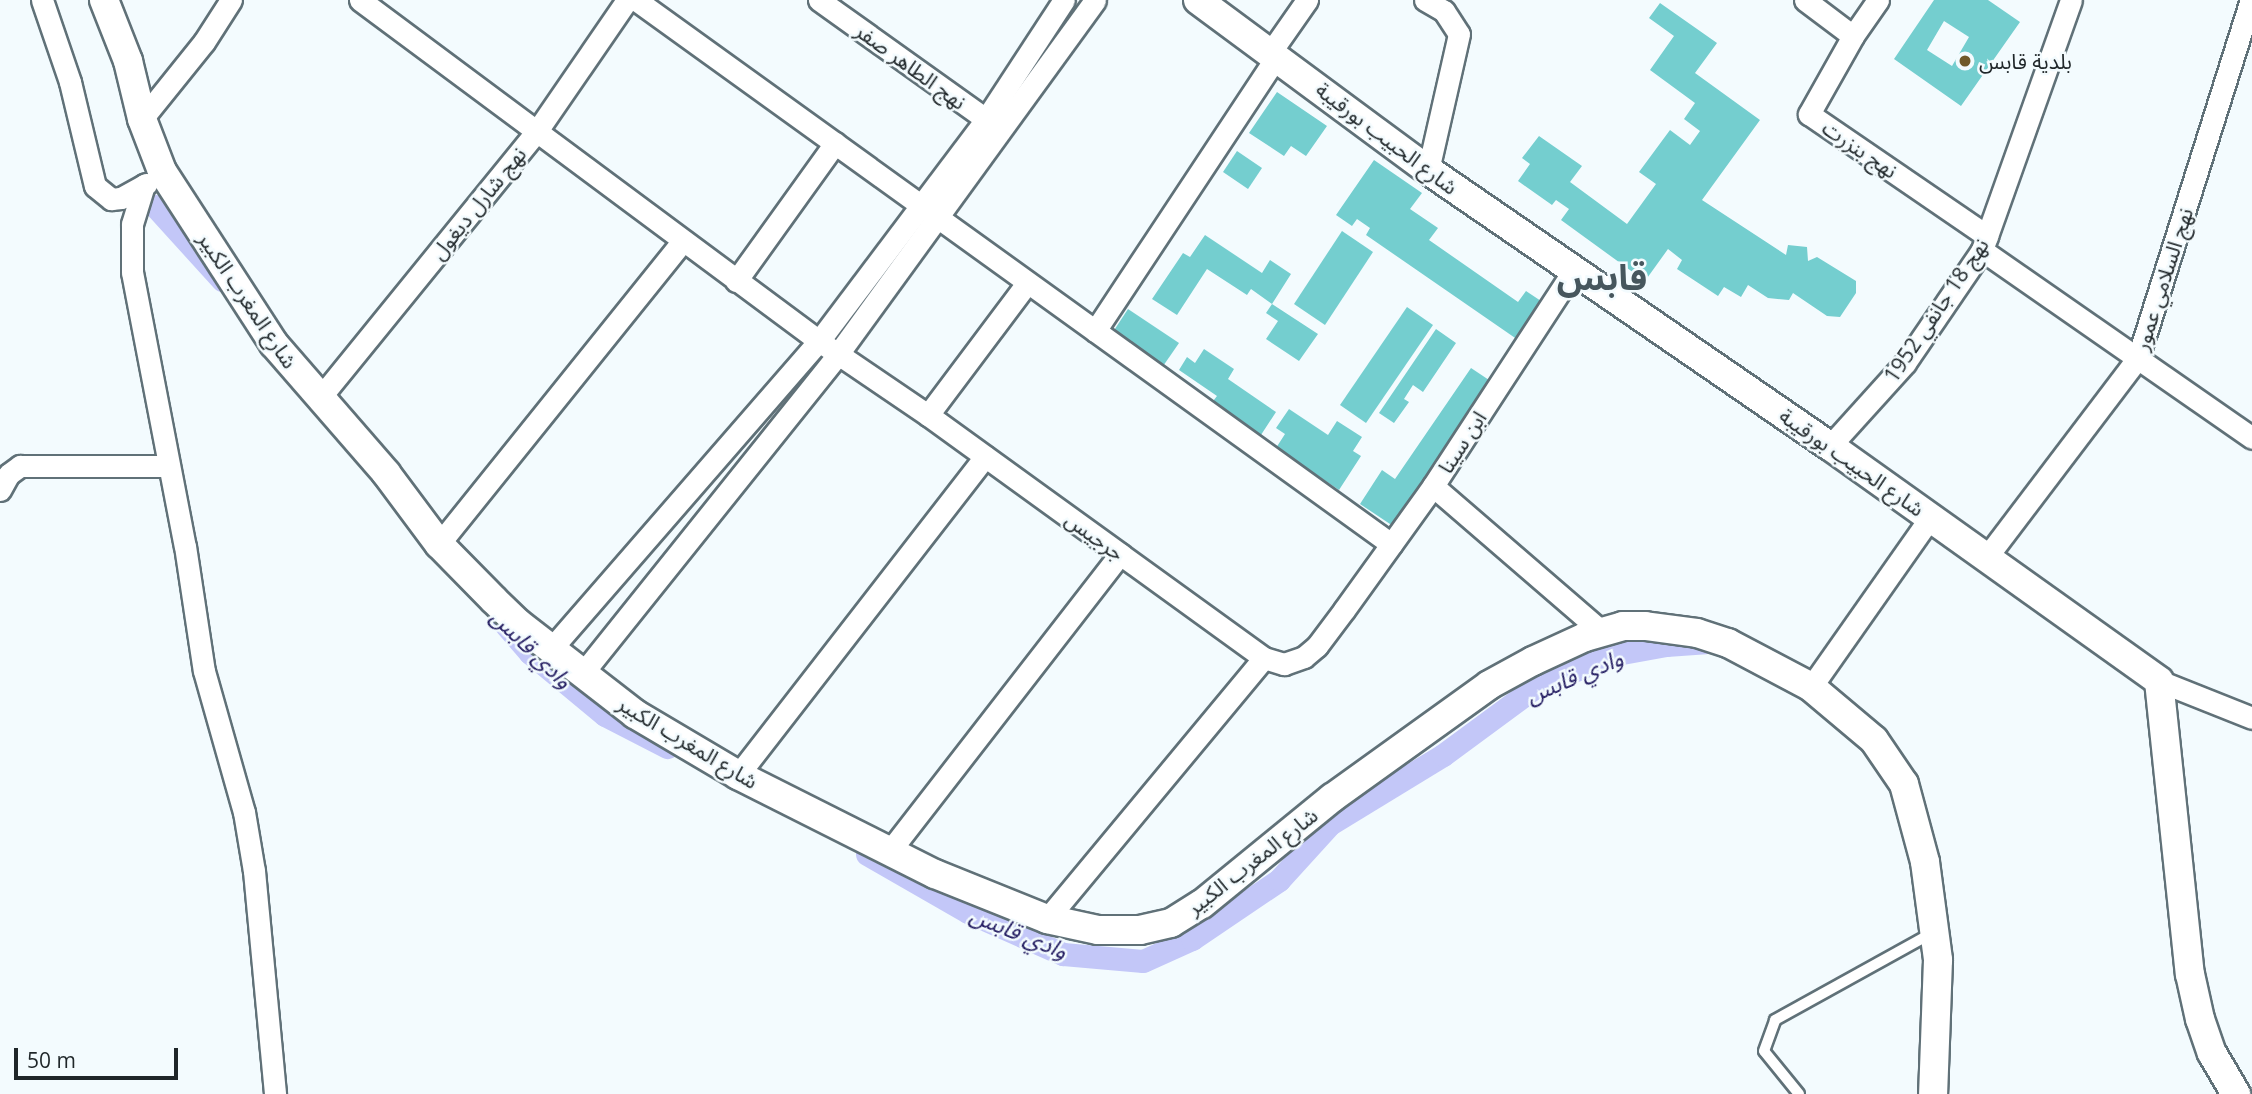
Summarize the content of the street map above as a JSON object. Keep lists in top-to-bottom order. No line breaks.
{"streets":{"street":["نهج الطاهر صفر","شارع الحبيب بورقيبة","نهج بنزرت","نهج شارل ديغول","نهج السلامي عمور","شارع المغرب الكبير","نهج 18 جانفي 1952","ابن سينا","جرجيس"]},"crossings":[["شارع الحبيب بورقيبة","نهج السلامي عمور"],["شارع الحبيب بورقيبة","نهج 18 جانفي 1952"],["شارع الحبيب بورقيبة","ابن سينا"],["نهج بنزرت","نهج السلامي عمور"],["نهج بنزرت","نهج 18 جانفي 1952"],["نهج شارل ديغول","شارع المغرب الكبير"],["نهج شارل ديغول","جرجيس"],["ابن سينا","جرجيس"]],"districts":["قابس"],"water":["وادي قابس"],"places":["بلدية قابس"],"scale_bar":"50 m"}
